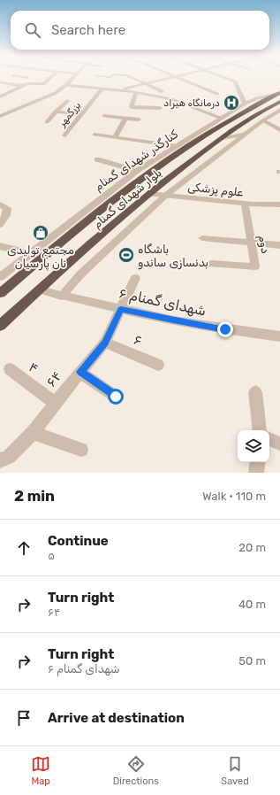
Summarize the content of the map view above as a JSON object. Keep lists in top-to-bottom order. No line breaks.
{"streets":{"highway":["بلوار شهدای گمنام"],"street":["بزرگمهر","کنارگذر شهدای گمنام","علوم پزشکی","دوم","شهدای گمنام ۶","۶","۴","۶۴"]},"crossings":[["کنارگذر شهدای گمنام","بلوار شهدای گمنام"],["علوم پزشکی","بلوار شهدای گمنام"],["علوم پزشکی","دوم"],["بلوار شهدای گمنام","شهدای گمنام ۶"],["شهدای گمنام ۶","۶۴"],["۶","۶۴"],["۴","۶۴"]],"places":{"hospital":["درمانگاه هیراد"],"shop":["مجتمع تولیدی نان پارسیان"],"sports":["باشگاه بدنسازی ساندو"]},"page":{"search":"Search here","heading":["2 min","Walk · 110 m"],"list":[["Continue","۵","20 m"],["Turn right","۶۴","40 m"],["Turn right","شهدای گمنام ۶","50 m"],"Arrive at destination"],"nav":["Map","Directions","Saved"]}}
